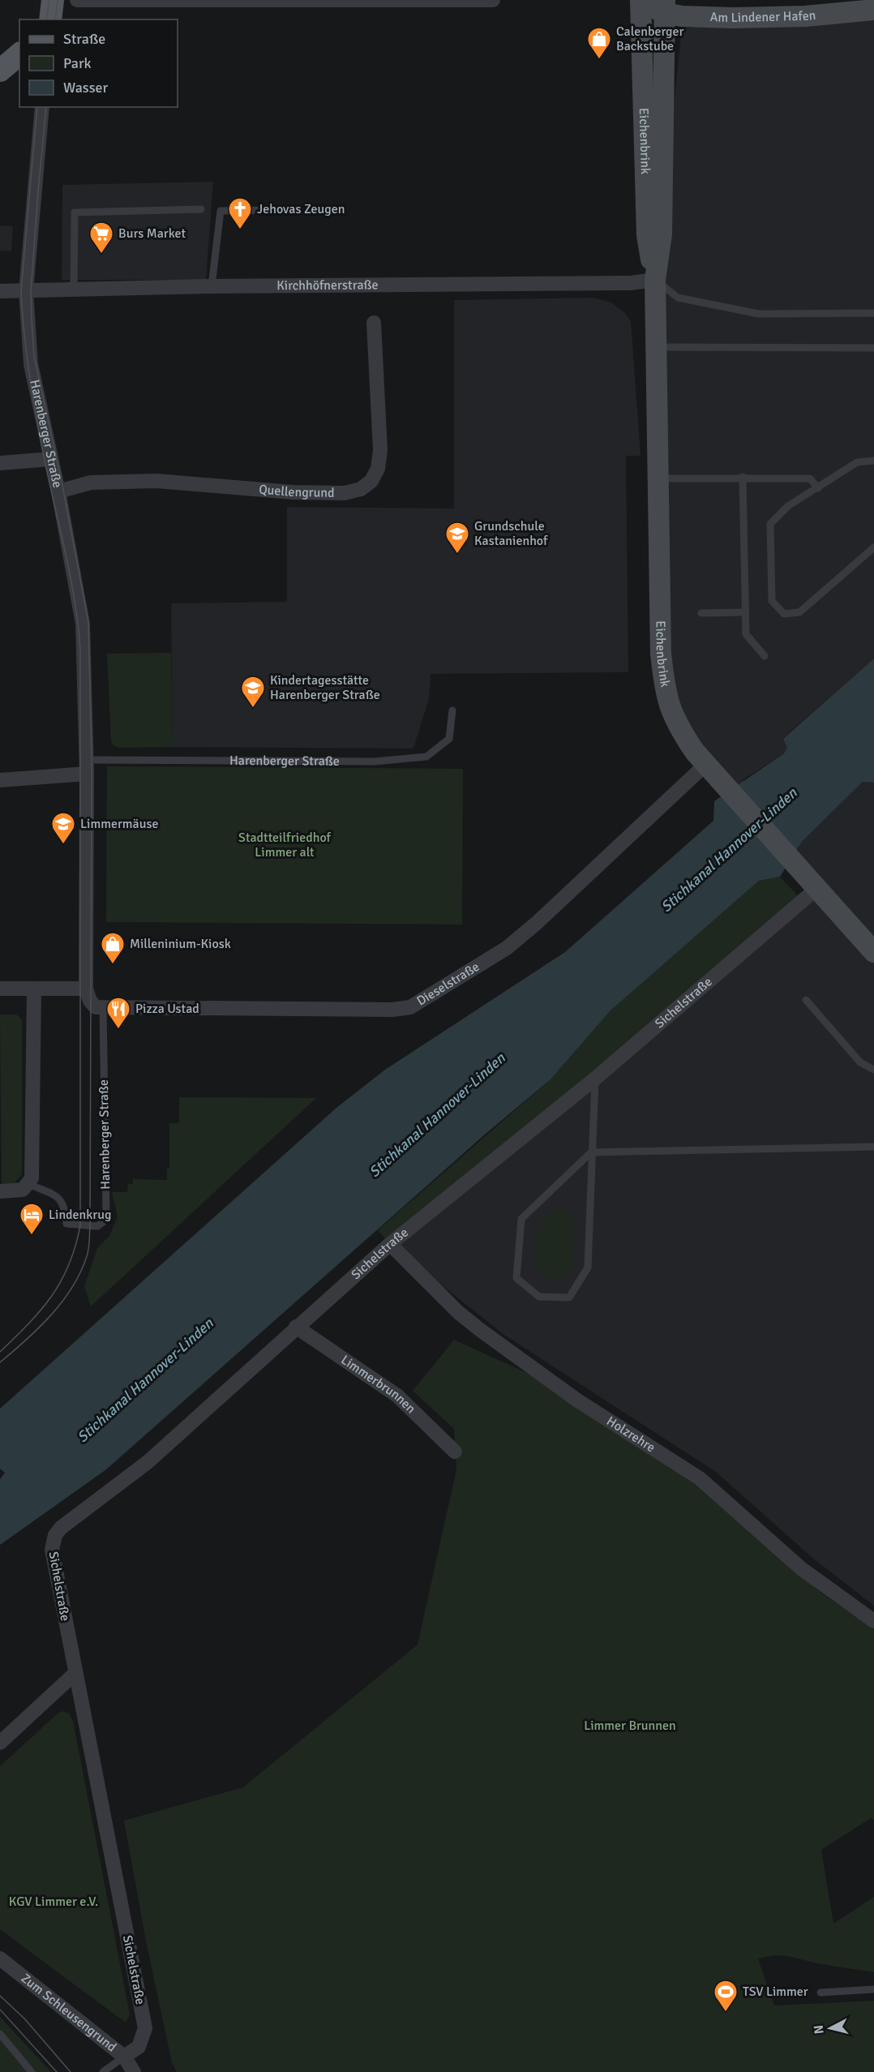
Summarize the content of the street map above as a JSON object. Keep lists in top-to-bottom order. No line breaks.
{"streets":{"main road":["Am Lindener Hafen","Eichenbrink"],"street":["Kirchhöfnerstraße","Harenberger Straße","Quellengrund","Dieselstraße","Sichelstraße","Limmerbrunnen","Holzrehre","Zum Schleusengrund"]},"crossings":[["Am Lindener Hafen","Eichenbrink"],["Eichenbrink","Kirchhöfnerstraße"],["Eichenbrink","Dieselstraße"],["Eichenbrink","Sichelstraße"],["Kirchhöfnerstraße","Harenberger Straße"],["Harenberger Straße","Quellengrund"],["Harenberger Straße","Dieselstraße"],["Sichelstraße","Limmerbrunnen"],["Sichelstraße","Holzrehre"],["Sichelstraße","Zum Schleusengrund"]],"water":["Stichkanal Hannover-Linden"],"parks":["Stadtteilfriedhof Limmer alt","Limmer Brunnen","KGV Limmer e.V."],"places":{"shop":["Calenberger Backstube","Milleninium-Kiosk"],"church":["Jehovas Zeugen"],"supermarket":["Burs Market"],"school or university":["Grundschule Kastanienhof","Kindertagesstätte Harenberger Straße","Limmermäuse"],"restaurant":["Pizza Ustad"],"hotel":["Lindenkrug"],"sports":["TSV Limmer"]},"legend":["Straße","Park","Wasser"],"north":"left"}
